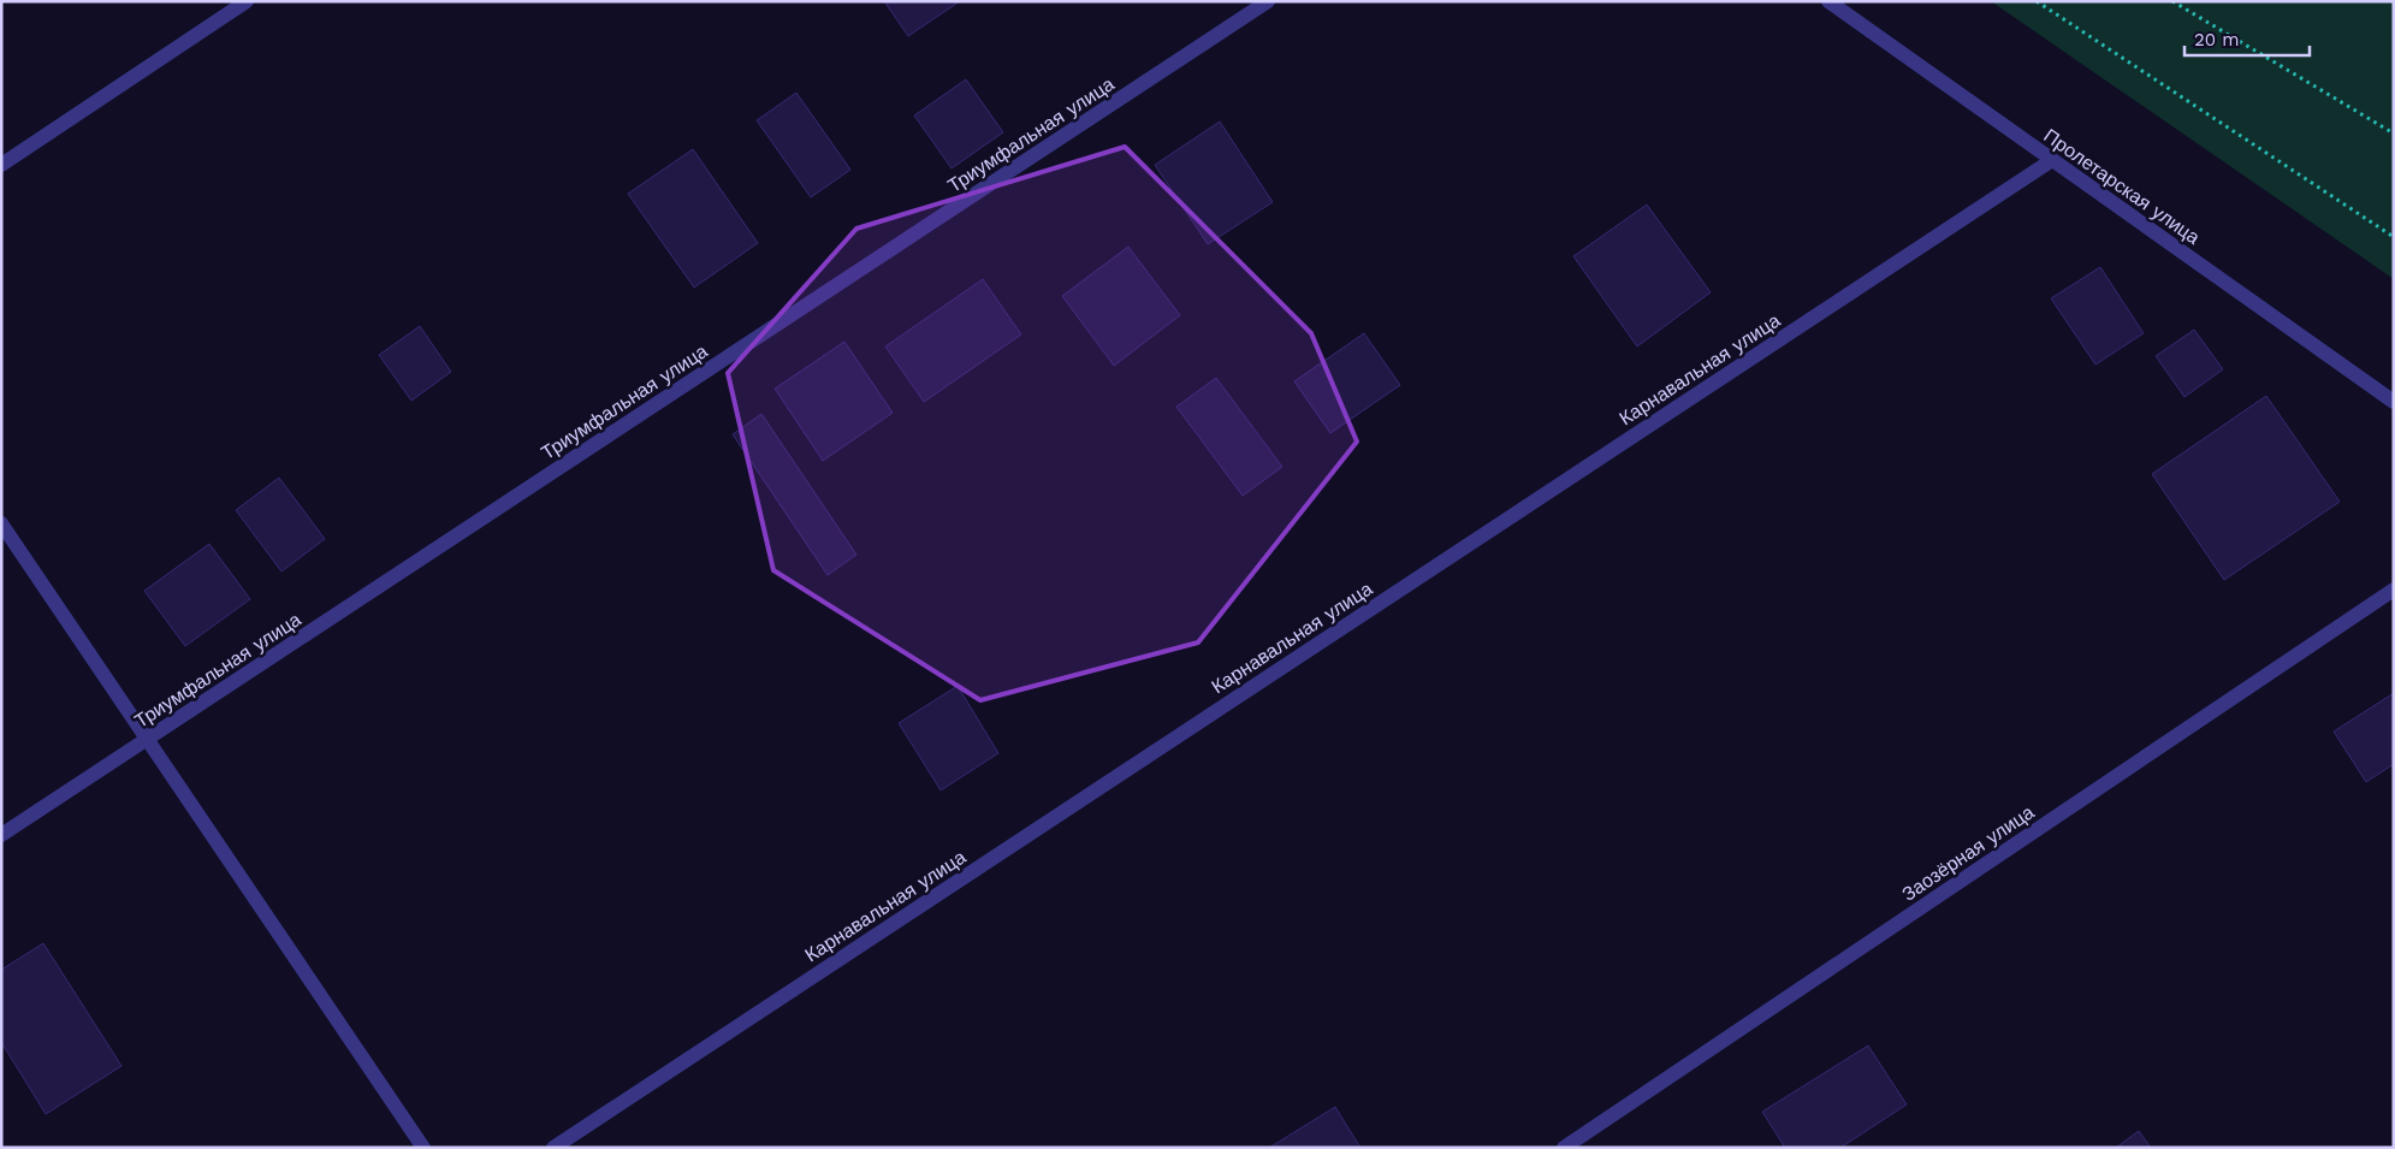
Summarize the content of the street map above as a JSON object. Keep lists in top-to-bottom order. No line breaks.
{"streets":{"street":["Триумфальная улица","Пролетарская улица","Карнавальная улица","Заозёрная улица"]},"crossings":[["Пролетарская улица","Карнавальная улица"]],"scale_bar":"20 m"}
